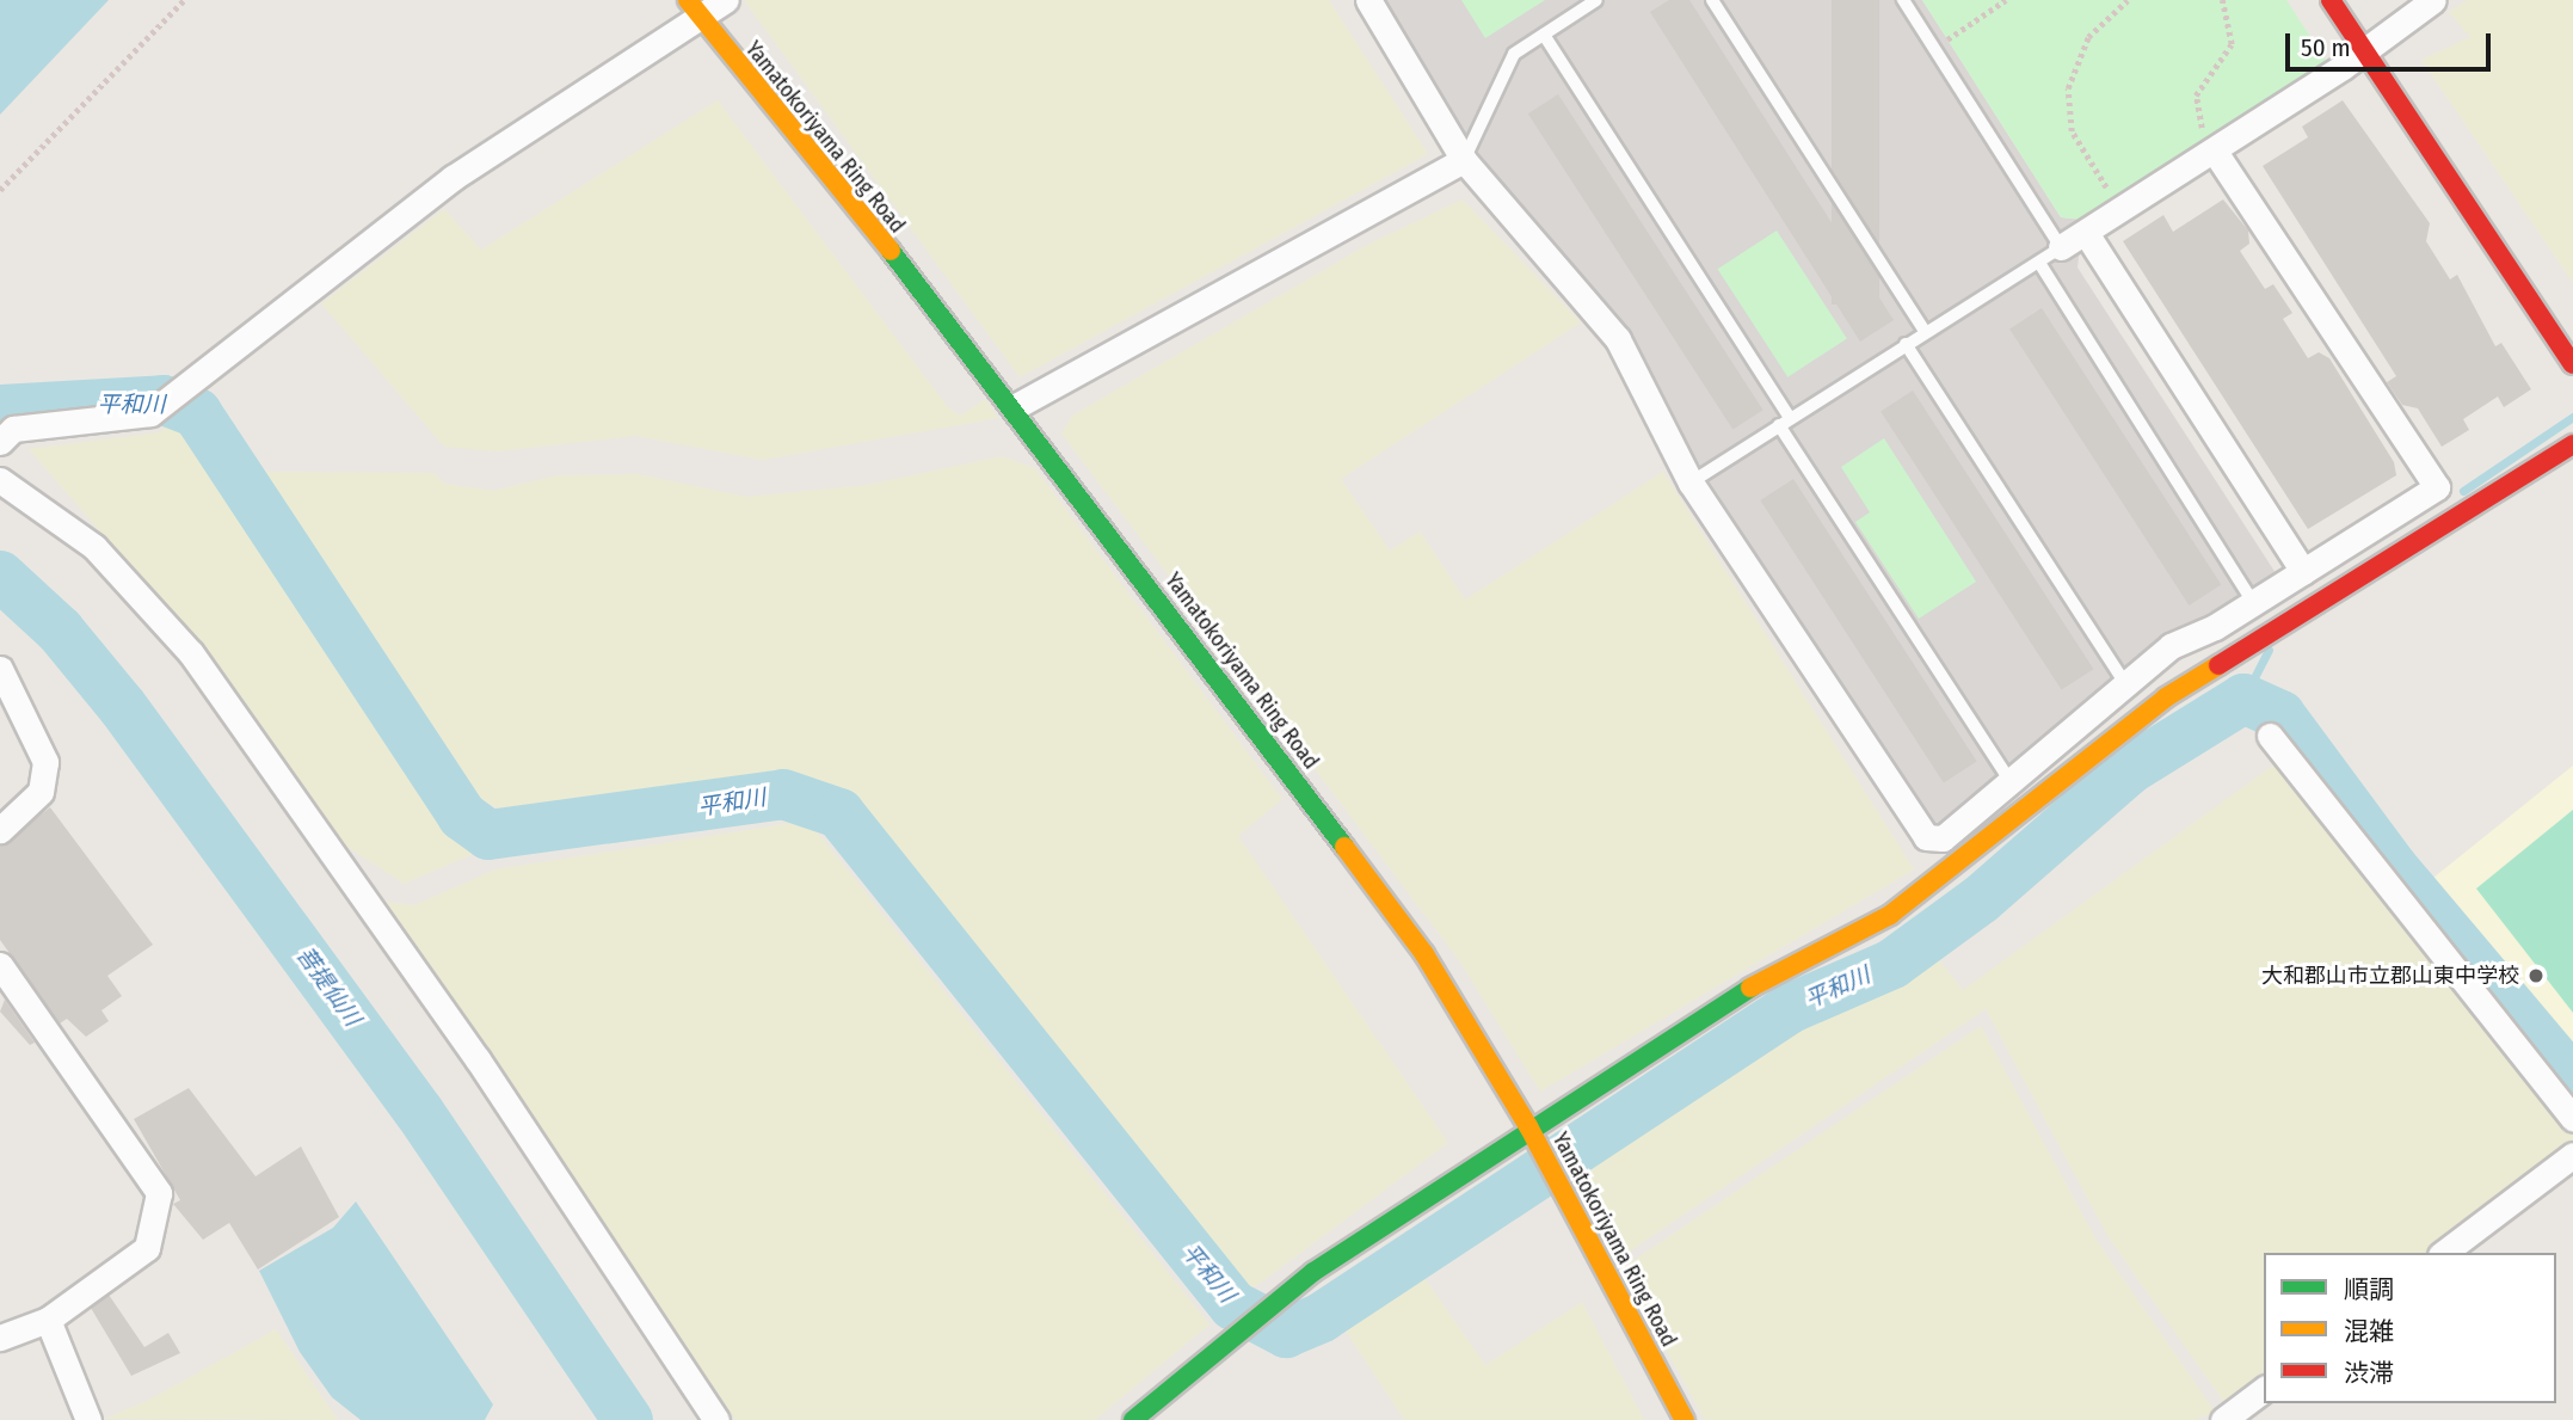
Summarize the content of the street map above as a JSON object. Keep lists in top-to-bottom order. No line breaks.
{"streets":{"street":["Yamatokoriyama Ring Road"]},"water":["平和川","菩提仙川"],"places":["大和郡山市立郡山東中学校"],"legend":["順調","混雑","渋滞"],"scale_bar":"50 m"}
